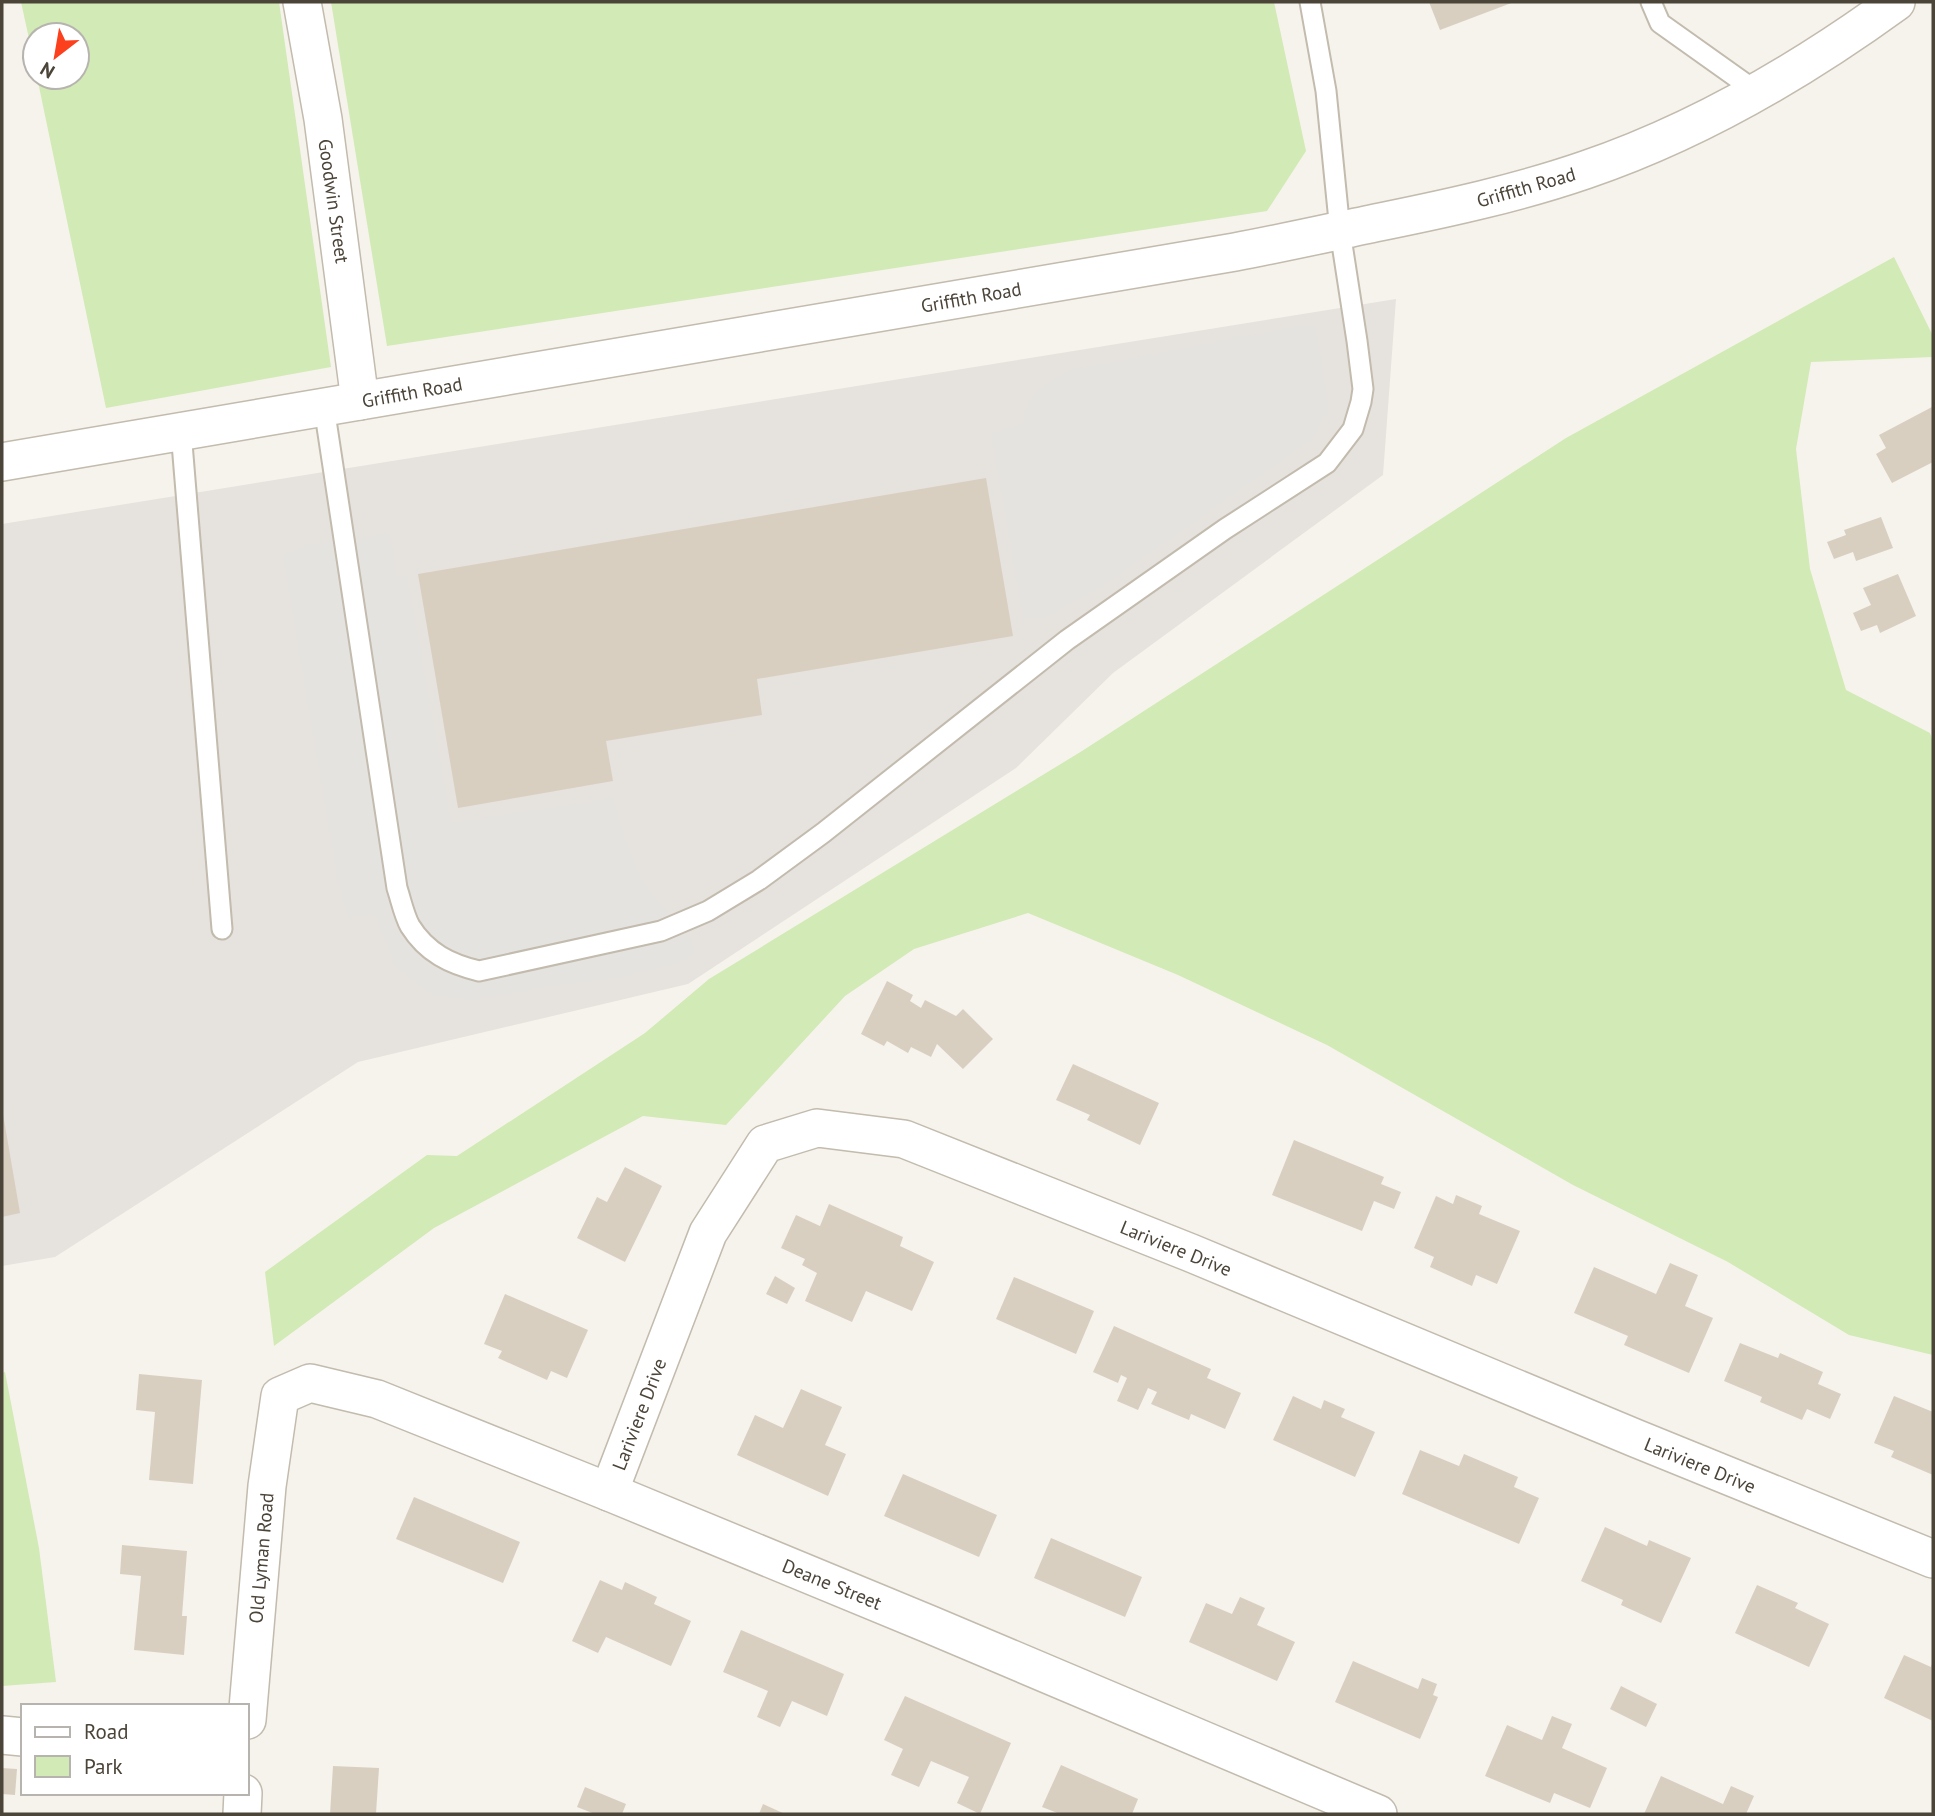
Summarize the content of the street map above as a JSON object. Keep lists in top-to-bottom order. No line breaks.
{"streets":{"street":["Griffith Road","Goodwin Street","Lariviere Drive","Old Lyman Road","Deane Street"]},"crossings":[["Griffith Road","Goodwin Street"],["Lariviere Drive","Deane Street"],["Old Lyman Road","Deane Street"]],"legend":["Road","Park"],"north":"bottom left"}
